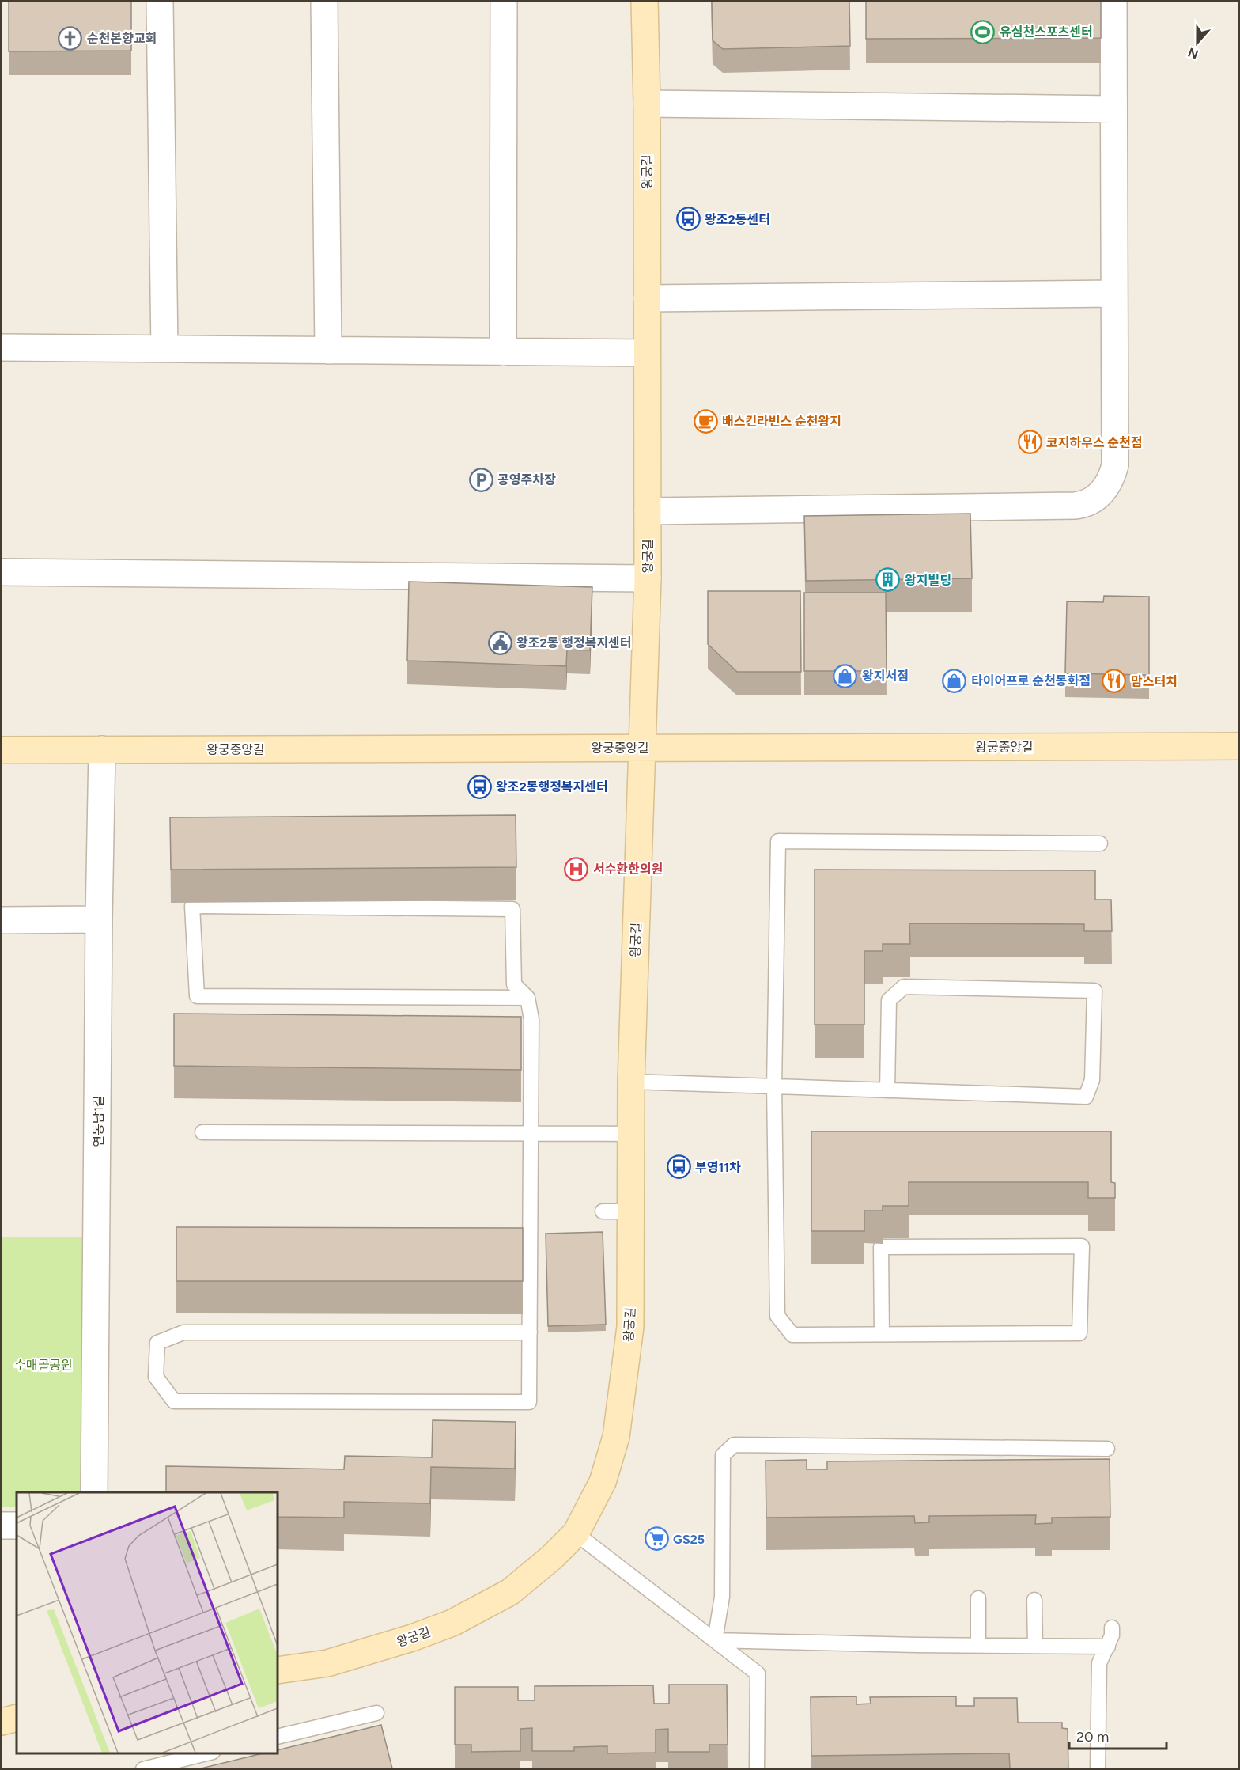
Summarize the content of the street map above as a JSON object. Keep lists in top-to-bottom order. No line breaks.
{"streets":{"street":["왕궁길","왕궁중앙길","연동남1길"]},"crossings":[["왕궁길","왕궁중앙길"],["왕궁중앙길","연동남1길"]],"parks":["수매골공원"],"places":{"sports":["유심천스포츠센터"],"church":["순천본향교회"],"bus stop":["왕조2동센터","왕조2동행정복지센터","부영11차"],"cafe":["배스킨라빈스 순천왕지"],"restaurant":["코지하우스 순천점","맘스터치"],"parking":["공영주차장"],"building":["왕지빌딩"],"public building":["왕조2동 행정복지센터"],"shop":["왕지서점","타이어프로 순천동화점"],"hospital":["서수환한의원"],"supermarket":["GS25"]},"scale_bar":"20 m","north":"bottom"}
